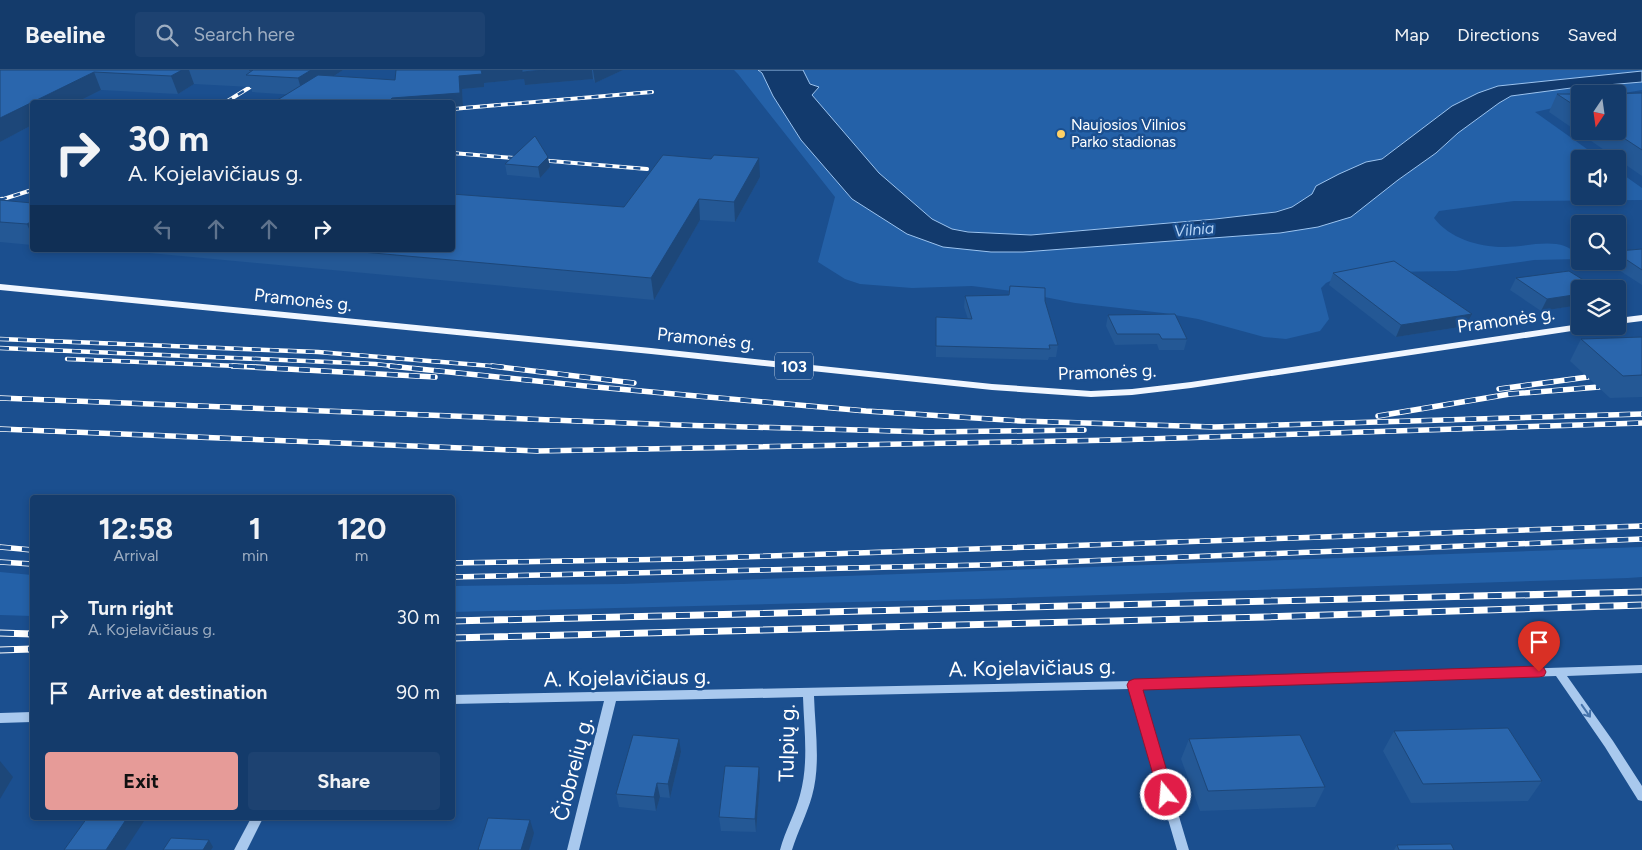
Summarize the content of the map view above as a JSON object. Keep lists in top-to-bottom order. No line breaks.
{"streets":{"main road":["Pramonės g.","103"],"street":["A. Kojelavičiaus g.","Tulpių g.","Čiobrelių g."]},"crossings":[["A. Kojelavičiaus g.","Tulpių g."],["A. Kojelavičiaus g.","Čiobrelių g."]],"water":["Vilnia"],"places":["Naujosios Vilnios Parko stadionas"],"north":"bottom","page":{"header":"Beeline","search":"Search here","nav":["Map","Directions","Saved"],"turn":["30 m","A. Kojelavičiaus g."],"eta":["12:58","Arrival","1","min","120","m"],"list":[{"name":"Turn right","note":"A. Kojelavičiaus g.","value":"30 m"},{"name":"Arrive at destination","value":"90 m"}],"buttons":["Exit","Share"]}}
